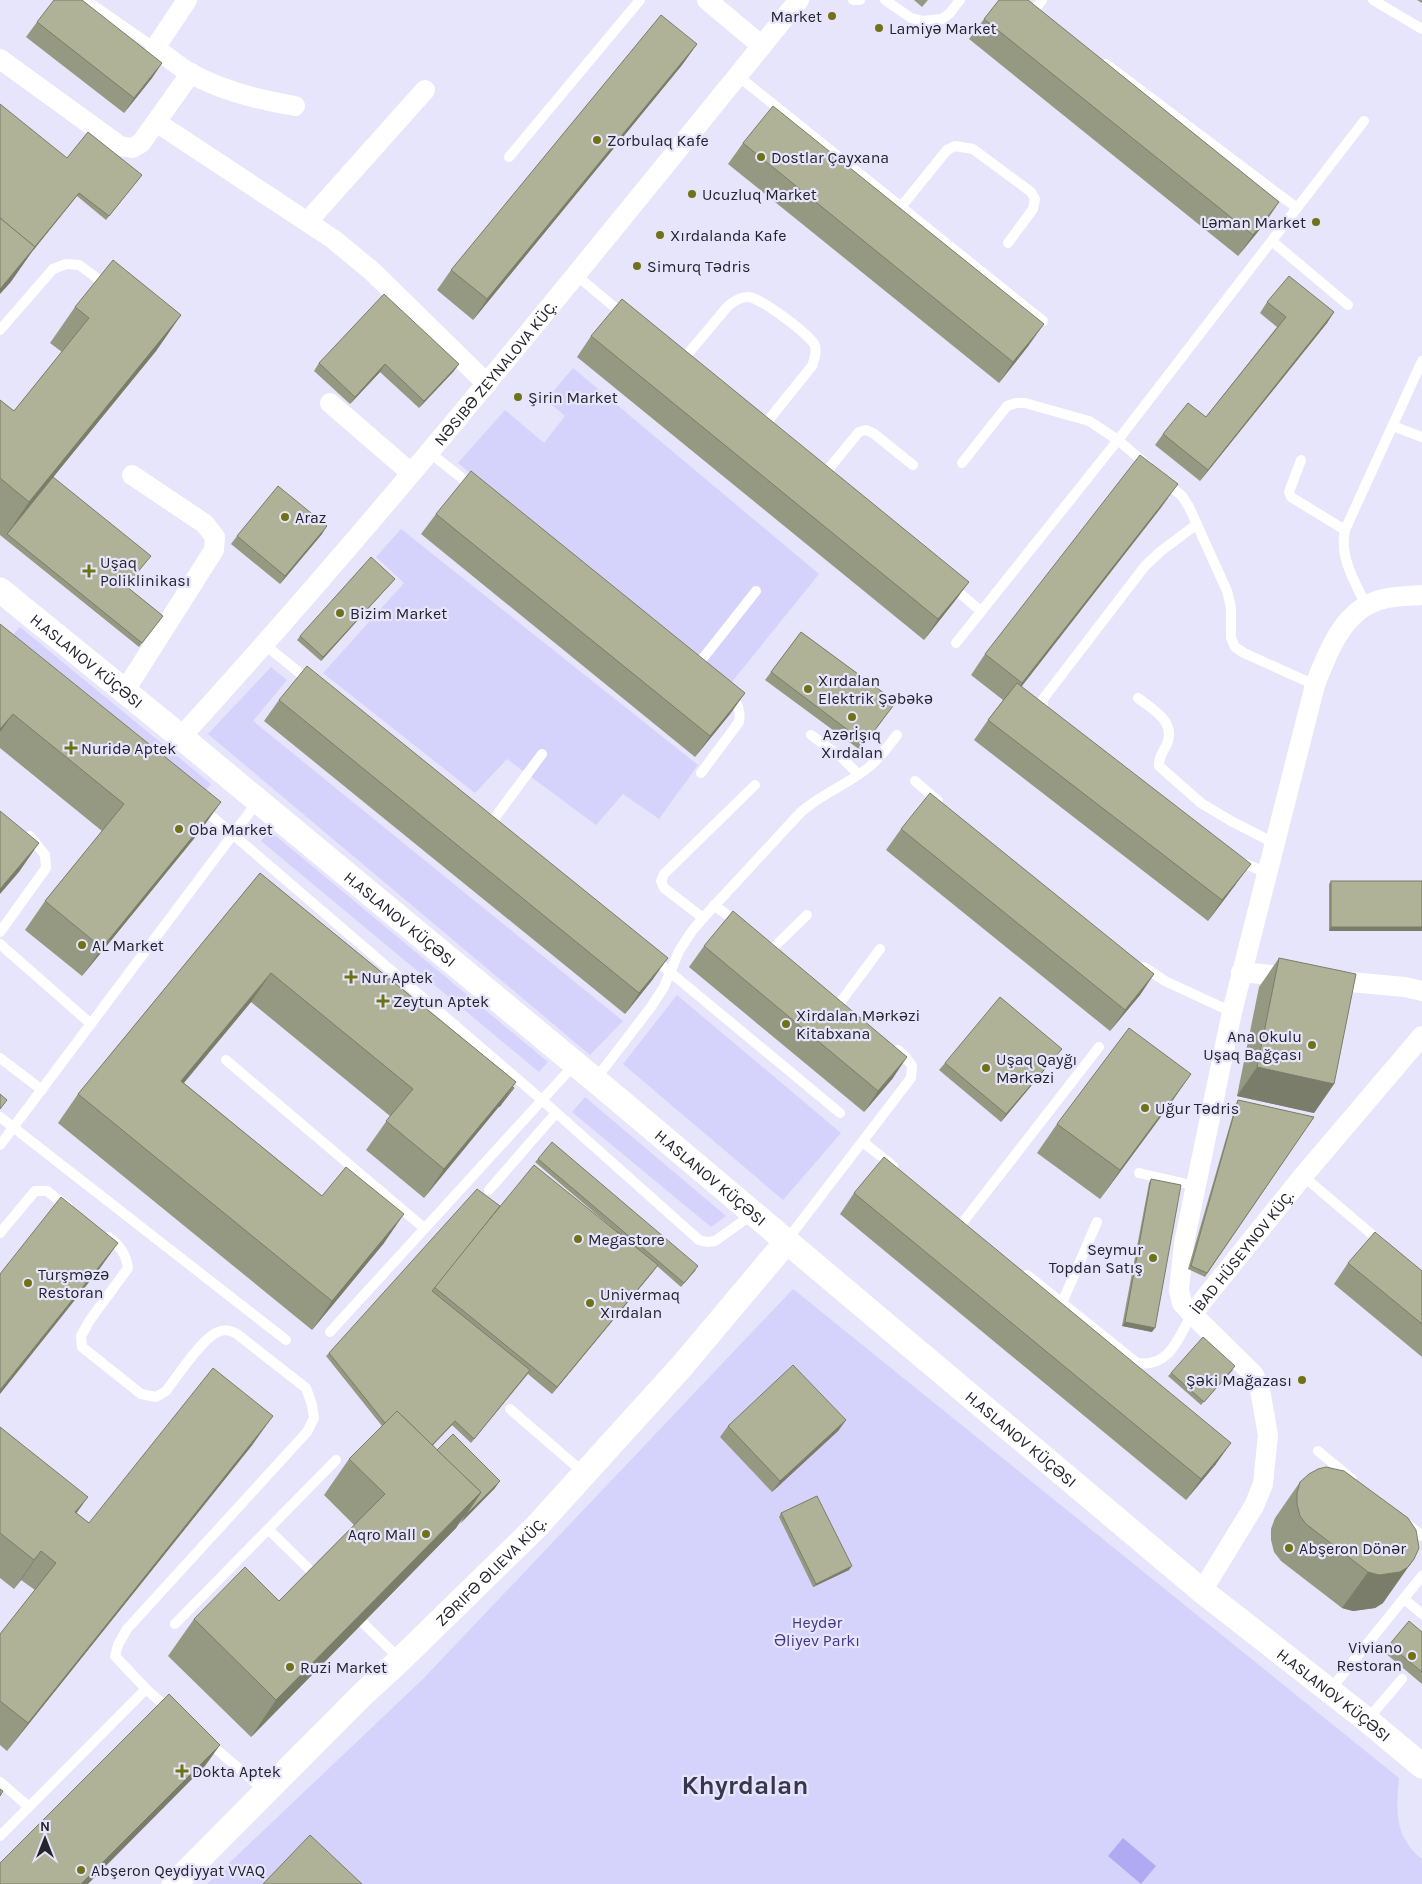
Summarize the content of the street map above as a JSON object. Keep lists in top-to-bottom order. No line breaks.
{"streets":{"street":["NƏSIBƏ ZEYNALOVA KÜÇ.","H.ASLANOV KÜÇƏSI","İBAD HÜSEYNOV KÜÇ.","ZƏRIFƏ ƏLIEVA KÜÇ."]},"crossings":[["NƏSIBƏ ZEYNALOVA KÜÇ.","H.ASLANOV KÜÇƏSI"],["H.ASLANOV KÜÇƏSI","İBAD HÜSEYNOV KÜÇ."],["H.ASLANOV KÜÇƏSI","ZƏRIFƏ ƏLIEVA KÜÇ."]],"districts":["Khyrdalan"],"parks":["Heydər Əliyev Parkı"],"places":{"other":["Market","Lamiyə Market","Zorbulaq Kafe","Dostlar Çayxana","Ucuzluq Market","Ləman Market","Xırdalanda Kafe","Simurq Tədris","Şirin Market","Araz","Bizim Market","Xırdalan Elektrik Şəbəkə","Azərİşıq Xırdalan","Oba Market","AL Market","Xirdalan Mərkəzi Kitabxana","Ana Okulu Uşaq Bağçası","Uşaq Qayğı Mərkəzi","Uğur Tədris","Megastore","Seymur Topdan Satış","Turşməzə Restoran","Univermaq Xırdalan","Şəki Mağazası","Aqro Mall","Abşeron Dönər","Viviano Restoran","Ruzi Market","Abşeron Qeydiyyat VVAQ"],"health":["Uşaq Poliklinikası","Nuridə Aptek","Nur Aptek","Zeytun Aptek","Dokta Aptek"]},"north":"top"}
